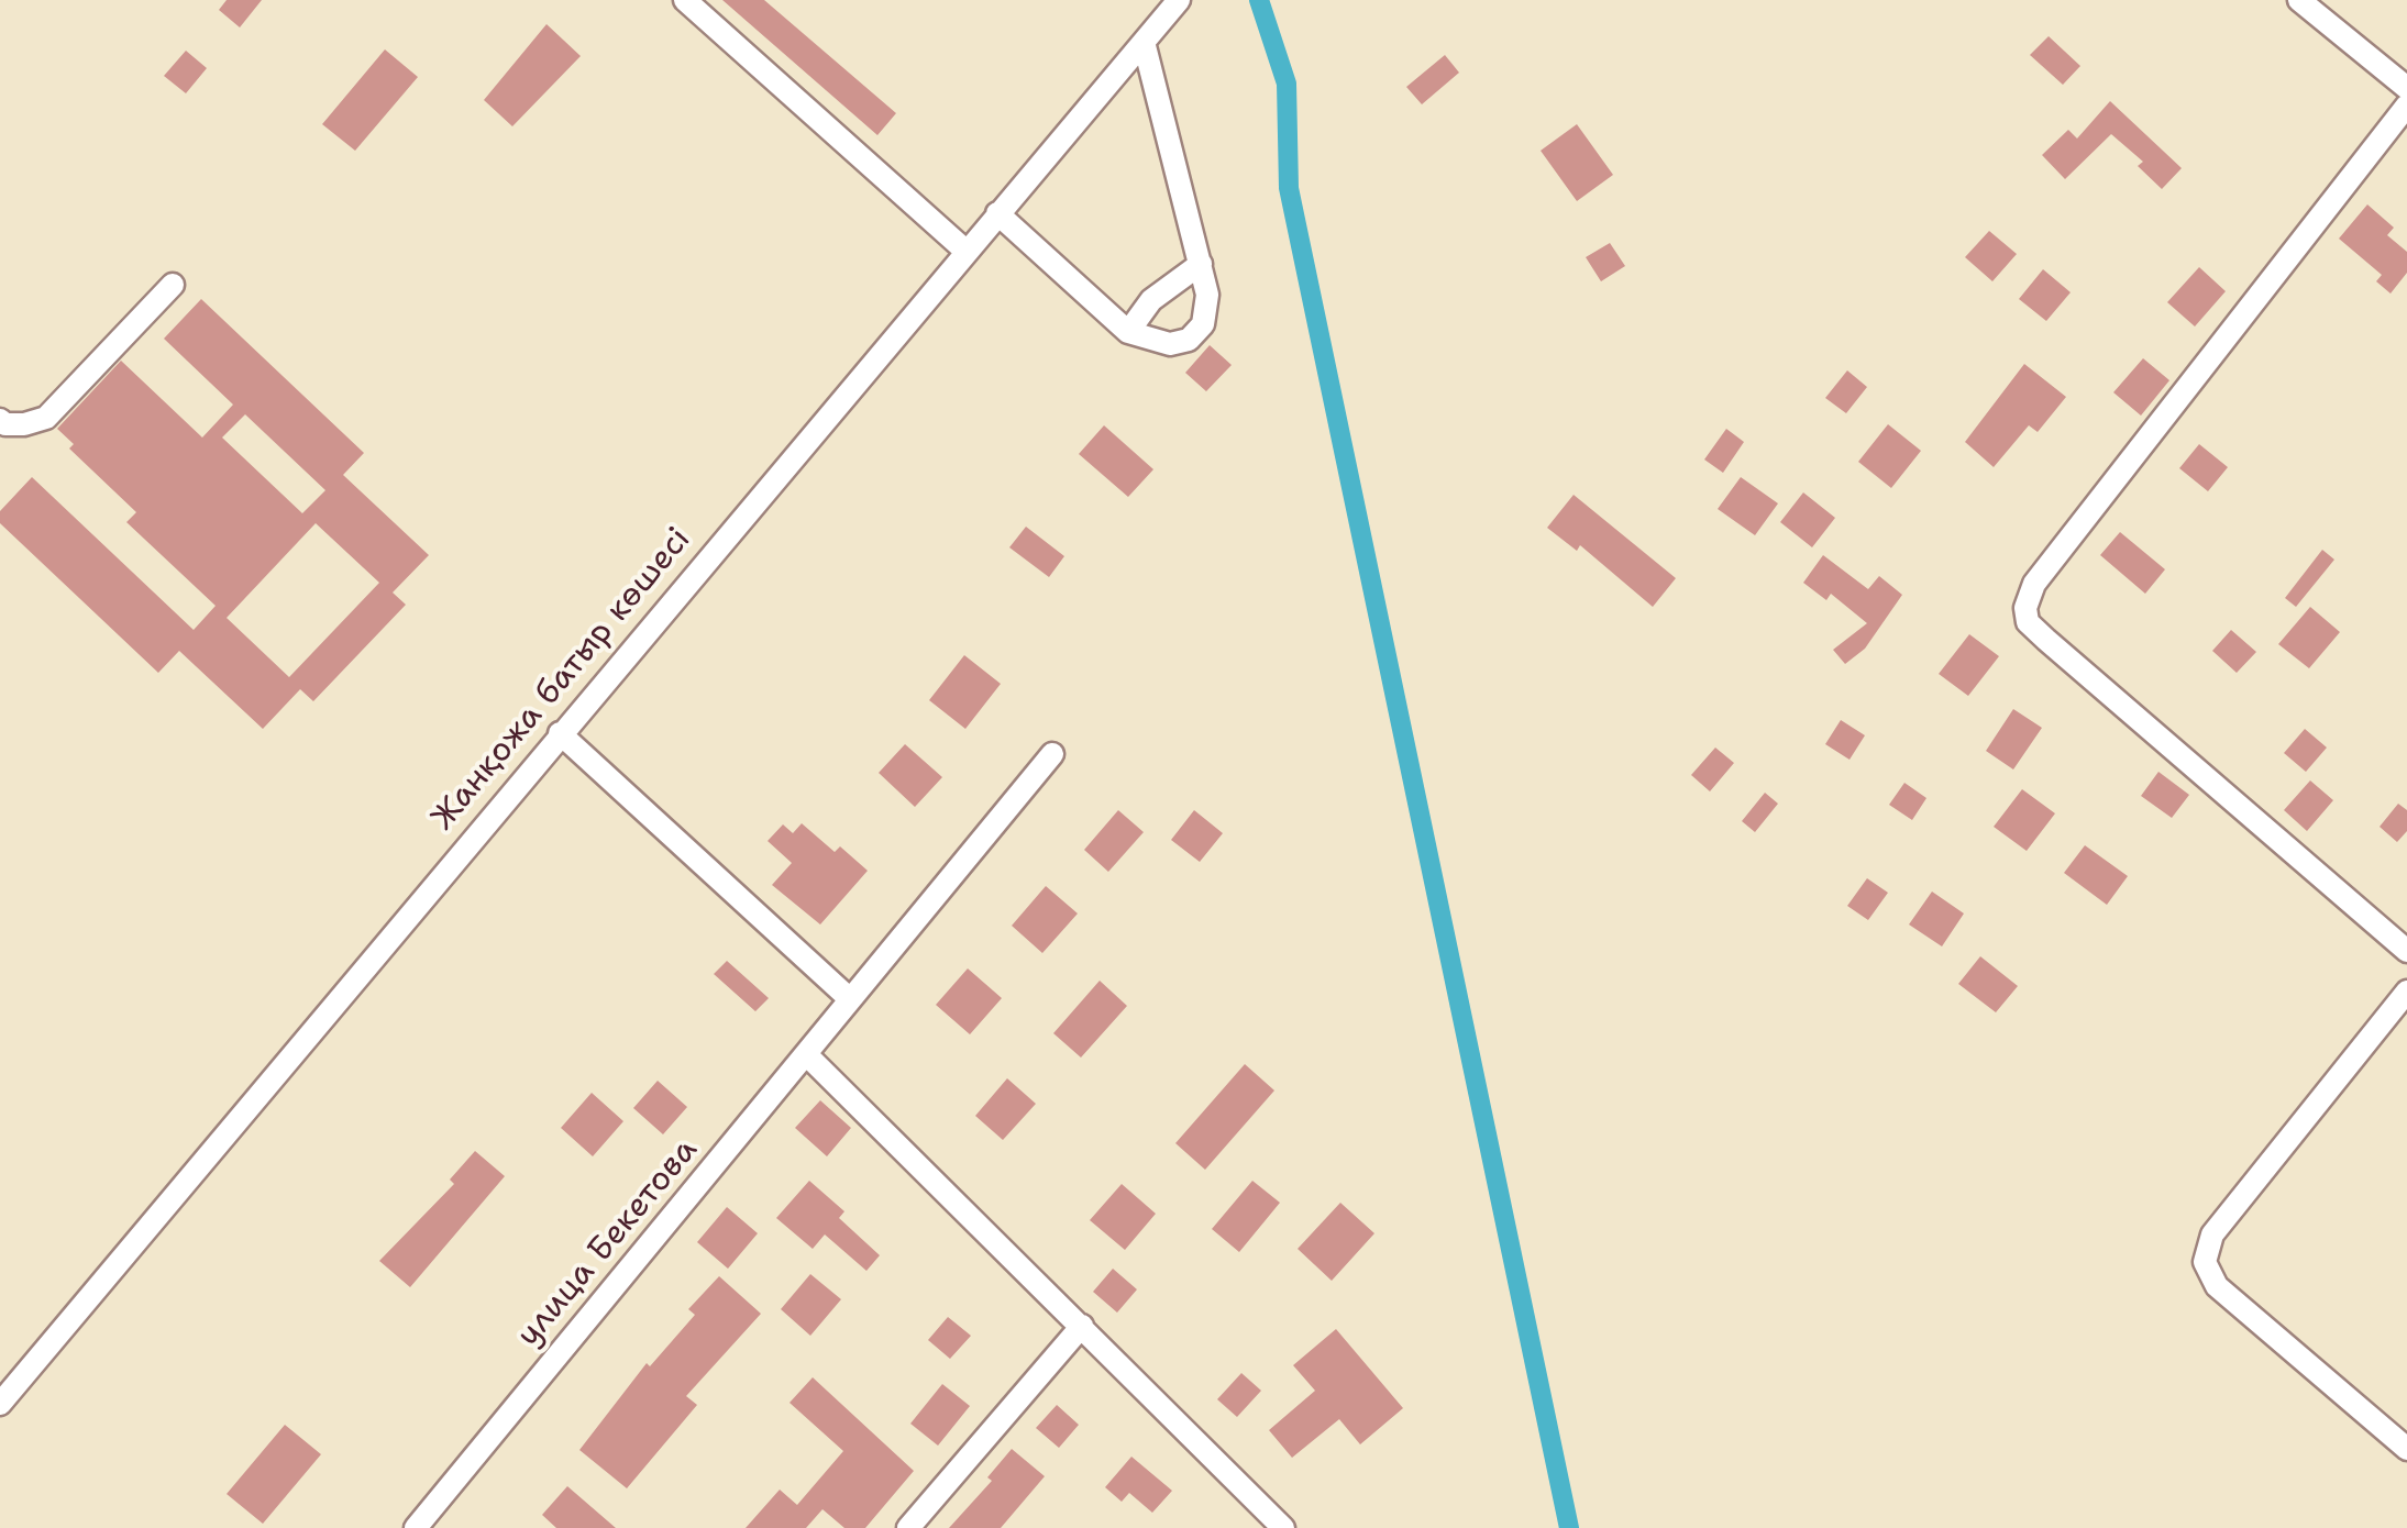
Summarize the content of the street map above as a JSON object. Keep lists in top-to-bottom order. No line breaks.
{"streets":{"street":["Жанқожа батыр көшесі","улица Бекетова"]}}
